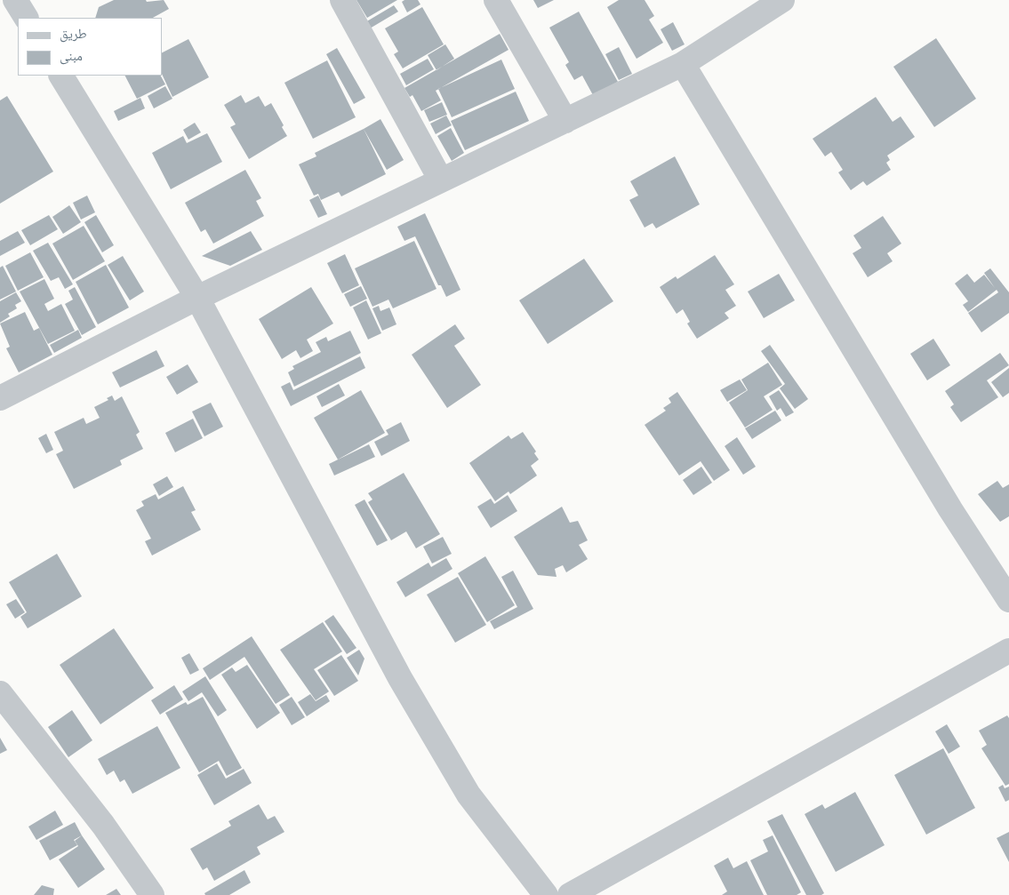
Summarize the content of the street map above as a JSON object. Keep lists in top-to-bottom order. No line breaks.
{"legend":["طريق","مبنى"]}
